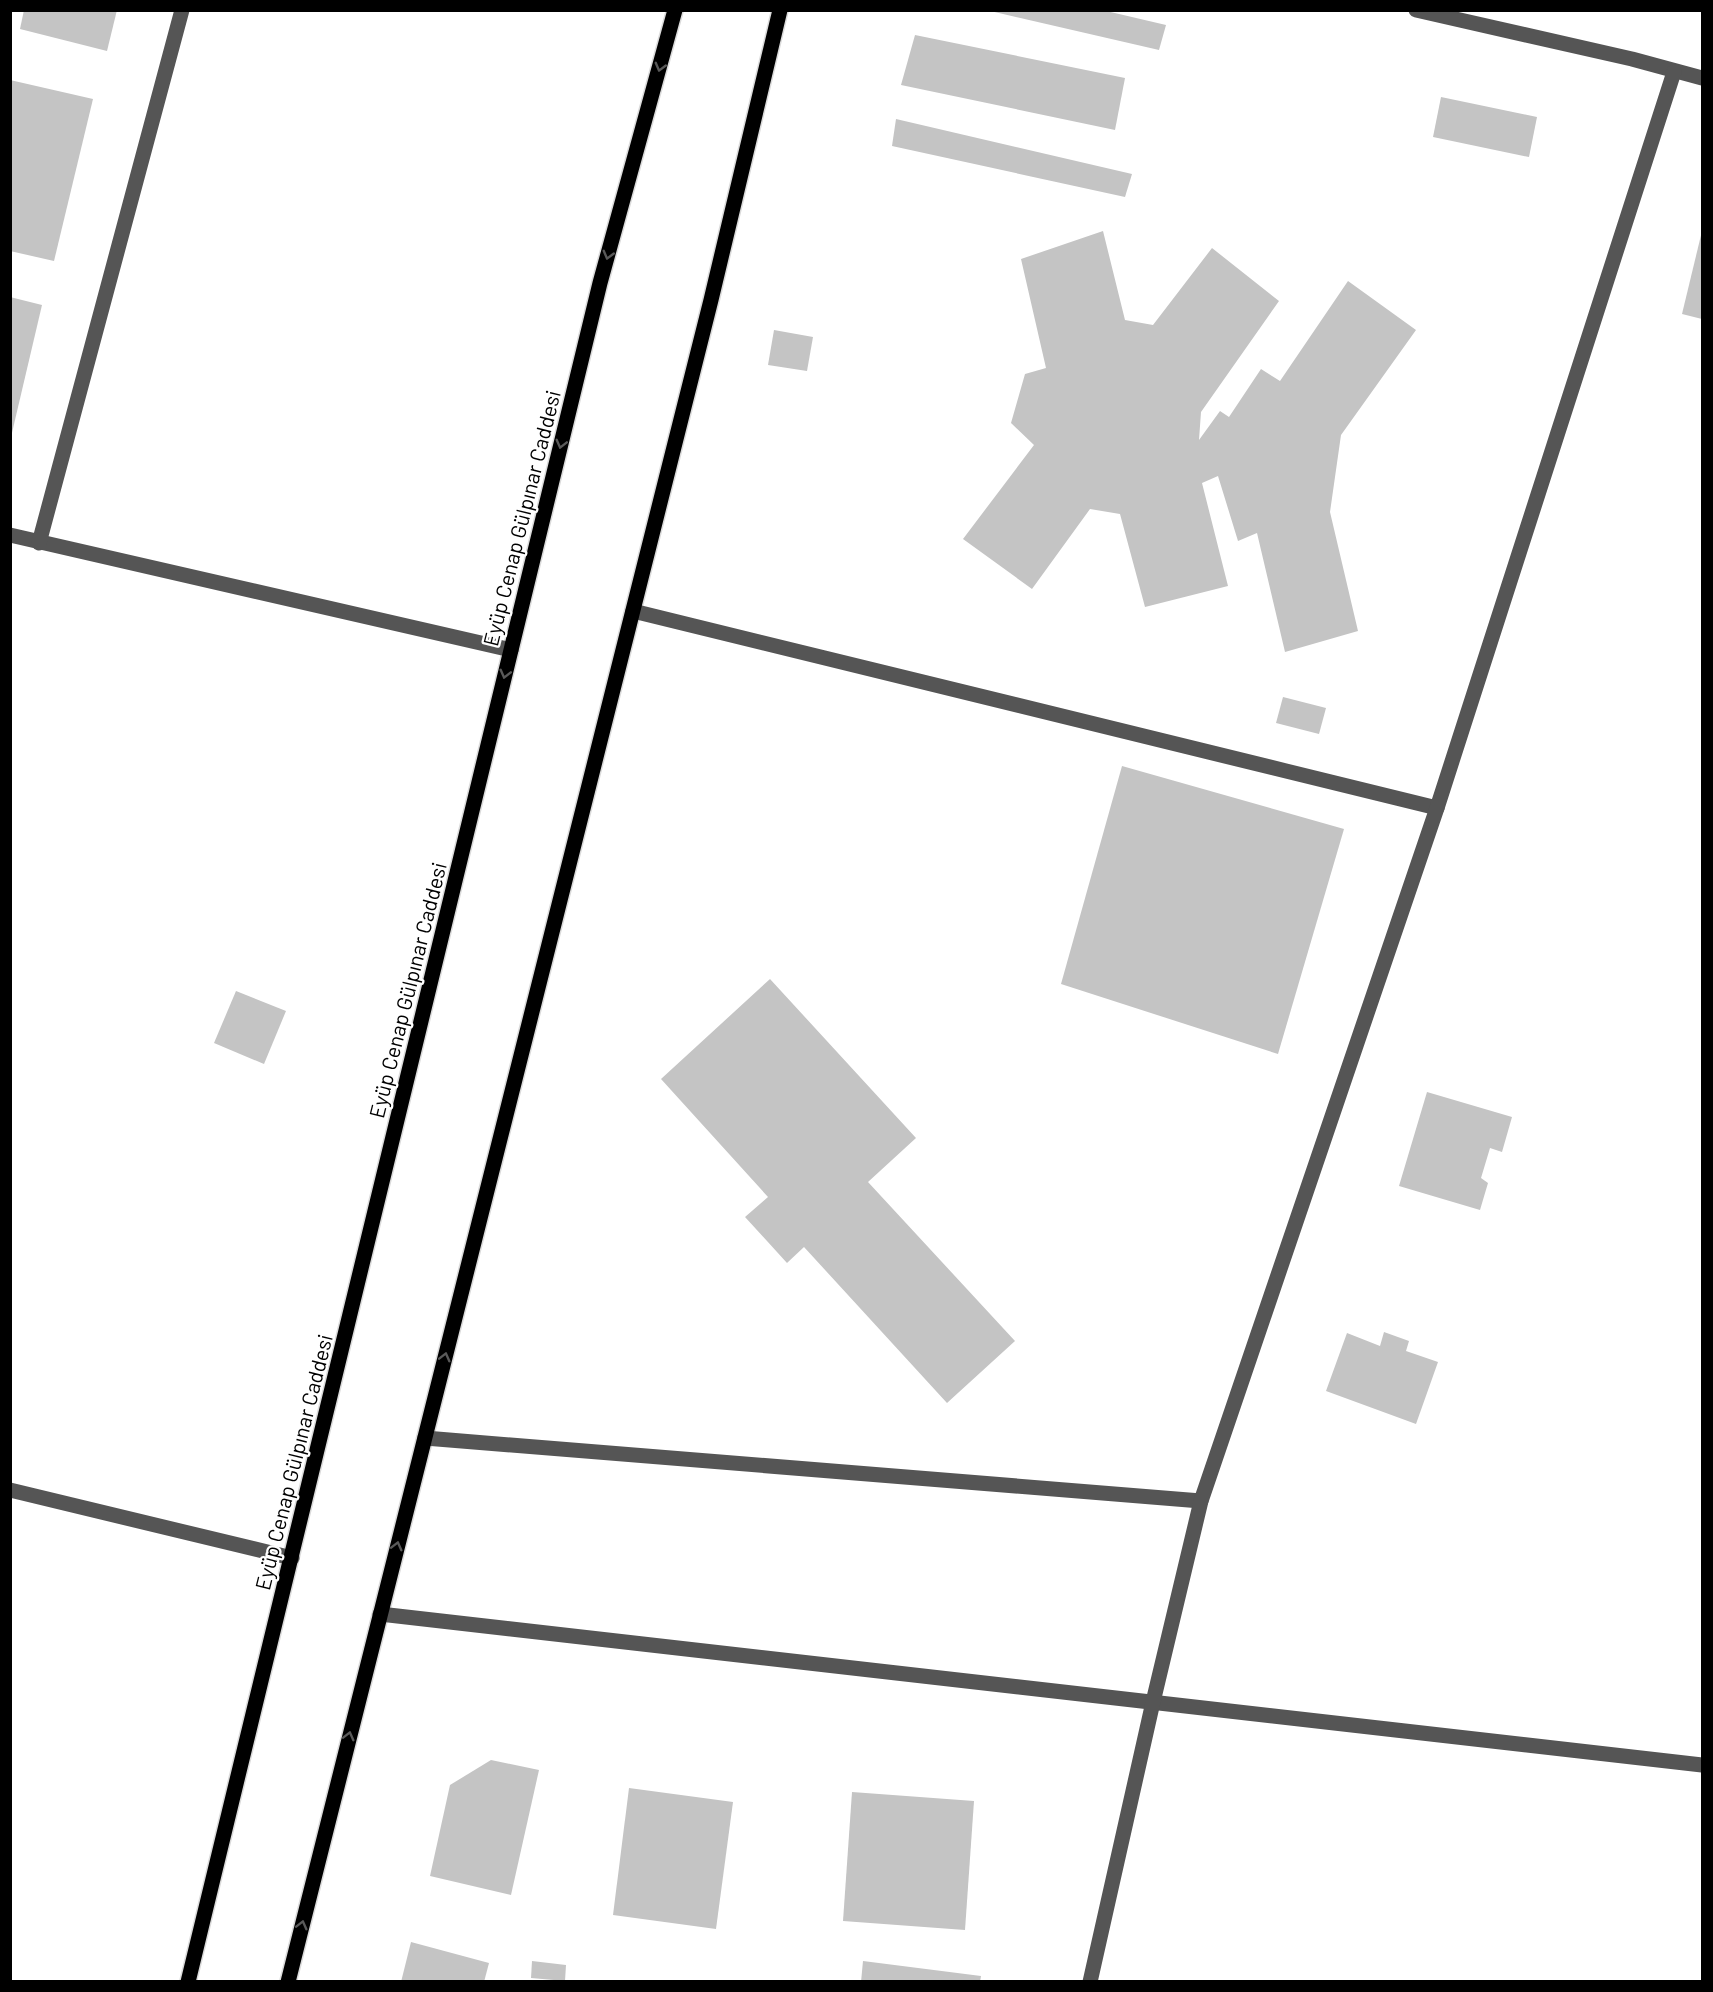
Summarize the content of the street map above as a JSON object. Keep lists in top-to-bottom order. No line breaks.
{"streets":{"main road":["Eyüp Cenap Gülpınar Caddesi"]}}
